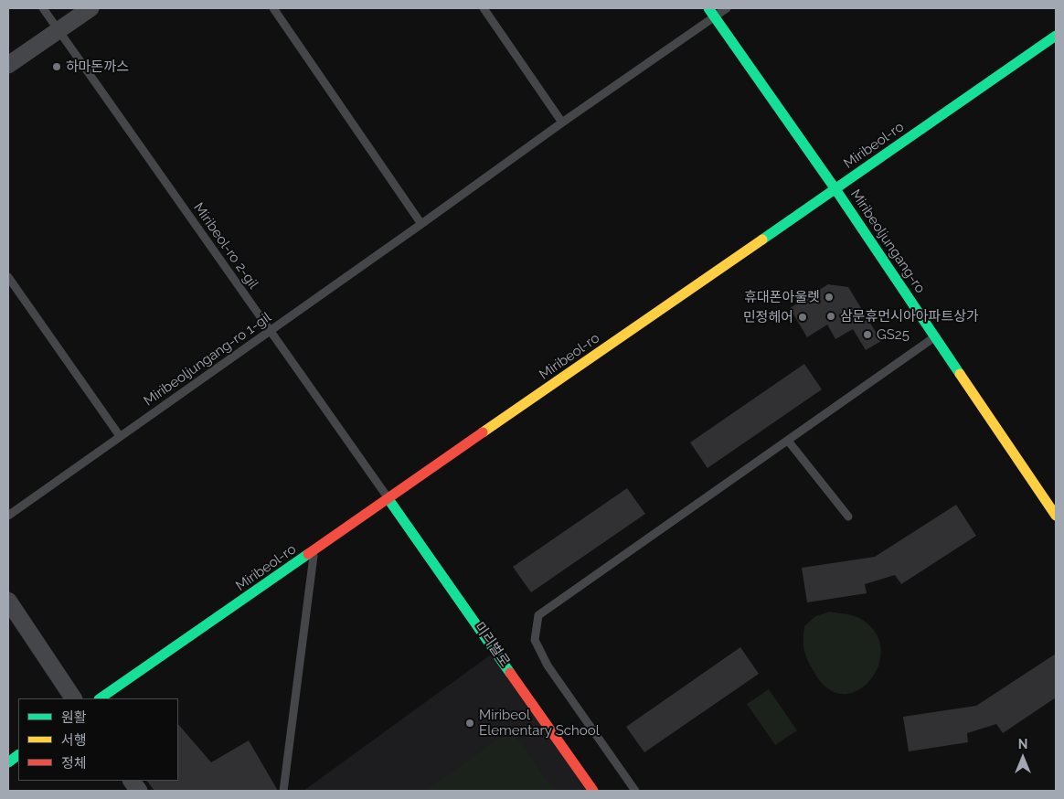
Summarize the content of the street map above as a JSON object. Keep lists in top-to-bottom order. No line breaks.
{"streets":{"street":["Miribeol-ro","Miribeoljungang-ro","미리벌로"],"lane":["Miribeol-ro 2-gil","Miribeoljungang-ro 1-gil"]},"crossings":[["Miribeol-ro","Miribeoljungang-ro"],["Miribeol-ro","Miribeol-ro 2-gil"],["Miribeol-ro","미리벌로"],["Miribeoljungang-ro","Miribeoljungang-ro 1-gil"],["Miribeol-ro 2-gil","Miribeoljungang-ro 1-gil"],["Miribeol-ro 2-gil","미리벌로"]],"places":["하마돈까스","휴대폰아울렛","삼문휴먼시아아파트상가","민정헤어","GS25","Miribeol Elementary School"],"legend":["원활","서행","정체"],"north":"top"}
